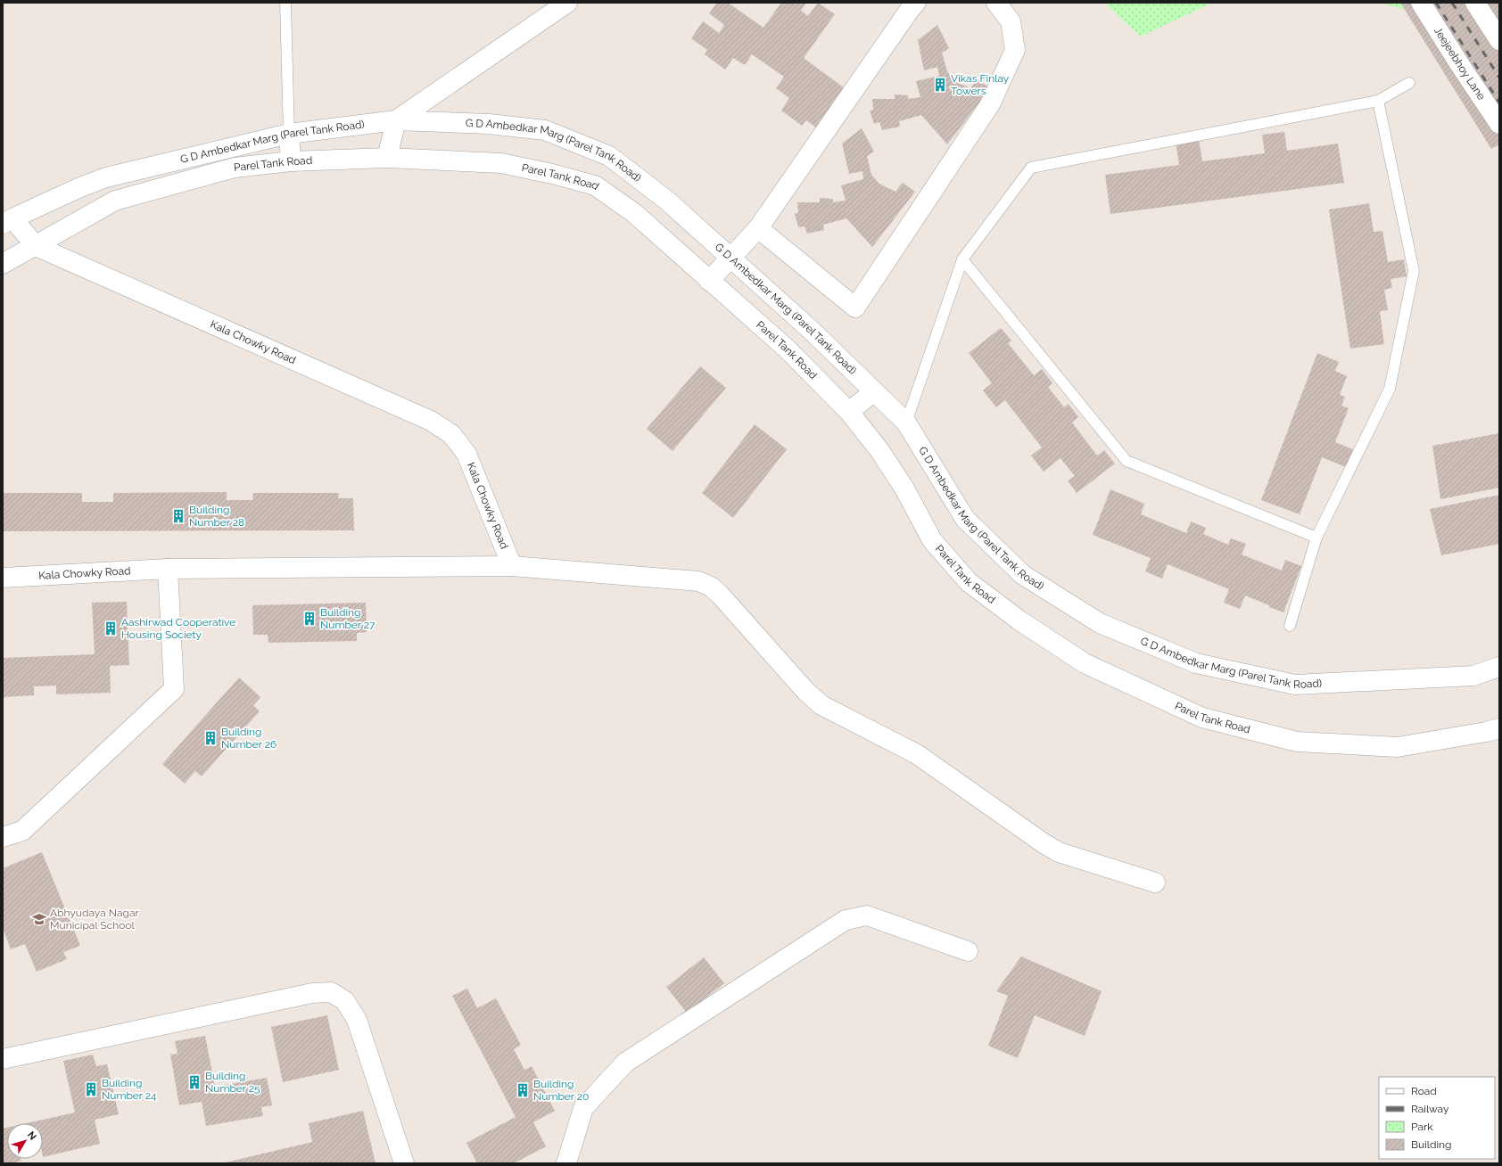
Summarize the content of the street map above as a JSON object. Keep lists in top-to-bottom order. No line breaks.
{"streets":{"street":["Jeejeebhoy Lane","G D Ambedkar Marg (Parel Tank Road)","Parel Tank Road","Kala Chowky Road"]},"crossings":[["G D Ambedkar Marg (Parel Tank Road)","Kala Chowky Road"],["Parel Tank Road","Kala Chowky Road"]],"places":{"building":["Vikas Finlay Towers","Building Number 28","Building Number 27","Aashirwad Cooperative Housing Society","Building Number 26","Building Number 25","Building Number 24","Building Number 20"],"school or university":["Abhyudaya Nagar Municipal School"]},"legend":["Road","Railway","Park","Building"],"north":"top right"}
